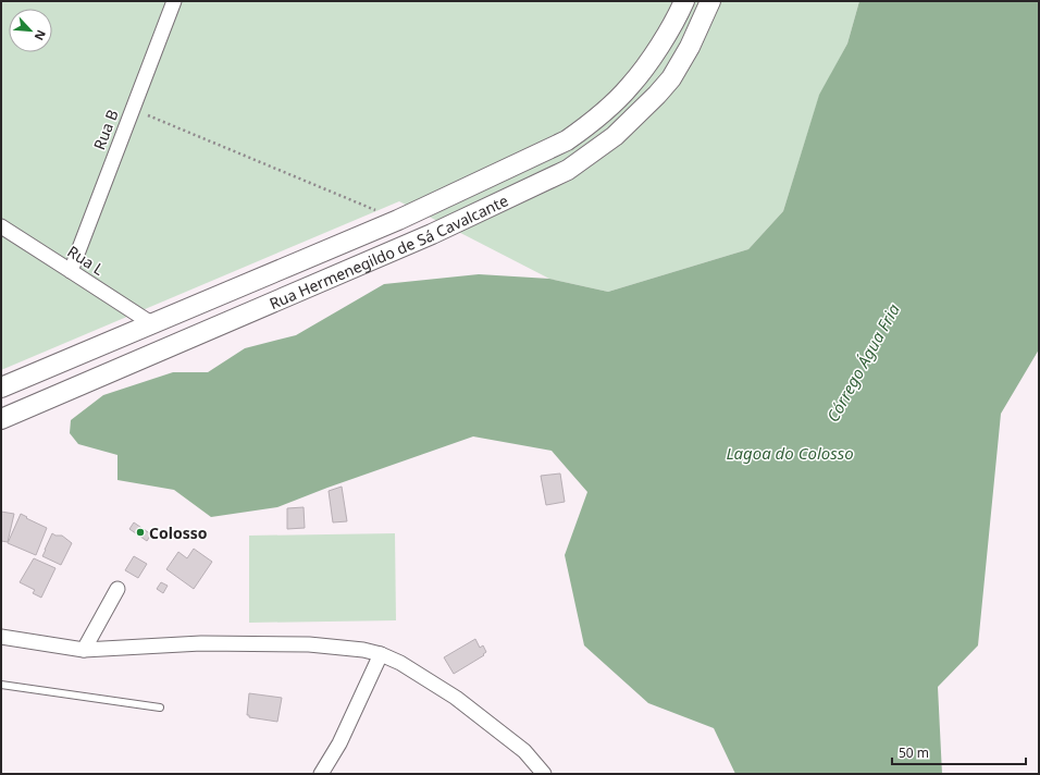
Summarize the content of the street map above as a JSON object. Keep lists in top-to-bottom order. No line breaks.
{"streets":{"street":["Rua B","Rua Hermenegildo de Sá Cavalcante","Rua L"]},"crossings":[["Rua B","Rua L"],["Rua Hermenegildo de Sá Cavalcante","Rua L"]],"water":["Córrego Água Fria","Lagoa do Colosso"],"places":["Colosso"],"scale_bar":"50 m","north":"bottom right"}
